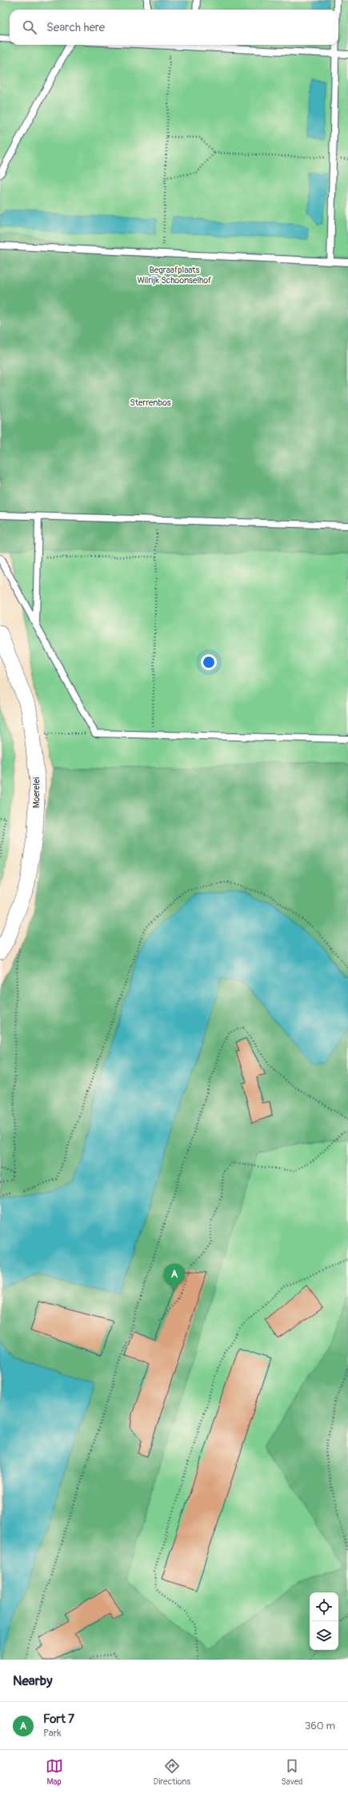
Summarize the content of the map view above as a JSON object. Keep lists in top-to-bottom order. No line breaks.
{"streets":{"street":["Moerelei"]},"parks":["Begraafplaats Wilrijk Schoonselhof","Sterrenbos"],"page":{"search":"Search here","pins":"A","heading":"Nearby","list":[{"mark":"A","name":"Fort 7","note":"Park","value":"360 m"}],"nav":["Map","Directions","Saved"]}}
